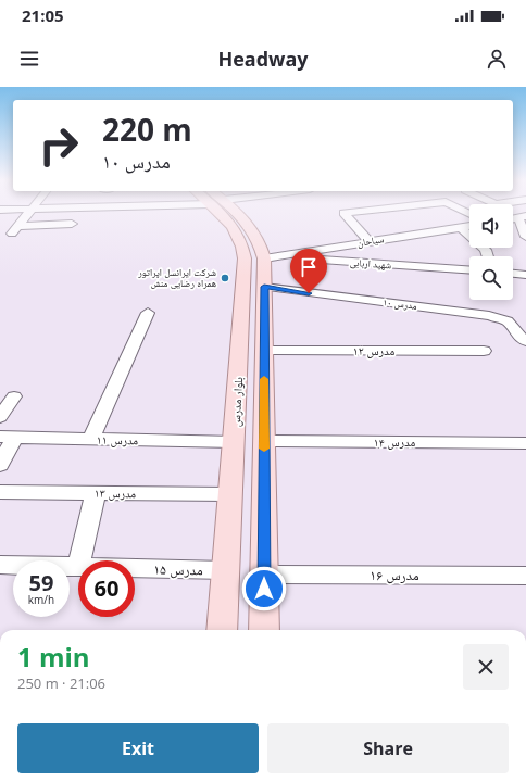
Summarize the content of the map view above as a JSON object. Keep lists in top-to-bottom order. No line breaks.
{"streets":{"main road":["بلوار مدرس"],"street":["سیاحان","شهید اربابی","مدرس ۱۰","مدرس ۱۲","مدرس ۱۱","مدرس ۱۴","مدرس ۱۳","مدرس ۱۵","مدرس ۱۶"]},"crossings":[["سیاحان","شهید اربابی"],["شهید اربابی","بلوار مدرس"],["مدرس ۱۰","بلوار مدرس"],["مدرس ۱۲","بلوار مدرس"],["بلوار مدرس","مدرس ۱۱"],["بلوار مدرس","مدرس ۱۴"],["بلوار مدرس","مدرس ۱۳"],["بلوار مدرس","مدرس ۱۵"],["بلوار مدرس","مدرس ۱۶"]],"places":["شرکت ایرانسل اپراتور همراه رضایی منش"],"page":{"status":"21:05","header":"Headway","turn":["220 m","مدرس ۱۰"],"speed":"59 km/h","limit":"60","heading":["1 min","250 m · 21:06"],"buttons":["Exit","Share"]}}
